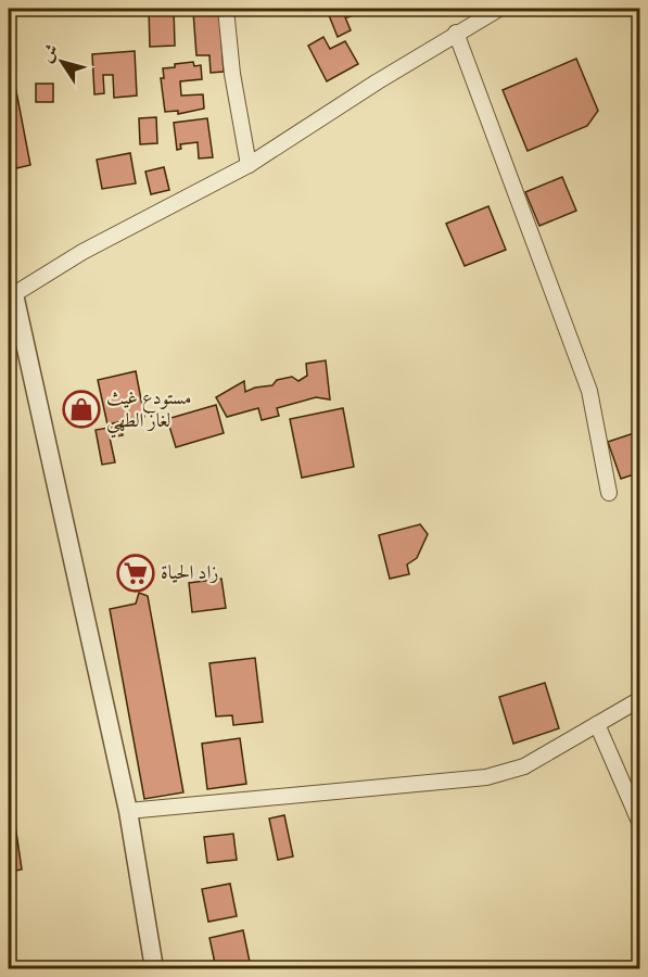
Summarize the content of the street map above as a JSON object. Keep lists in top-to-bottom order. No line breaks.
{"places":{"shop":["مستودع غيث لغاز الطهي"],"supermarket":["زاد الحياة"]},"north":"top left"}
